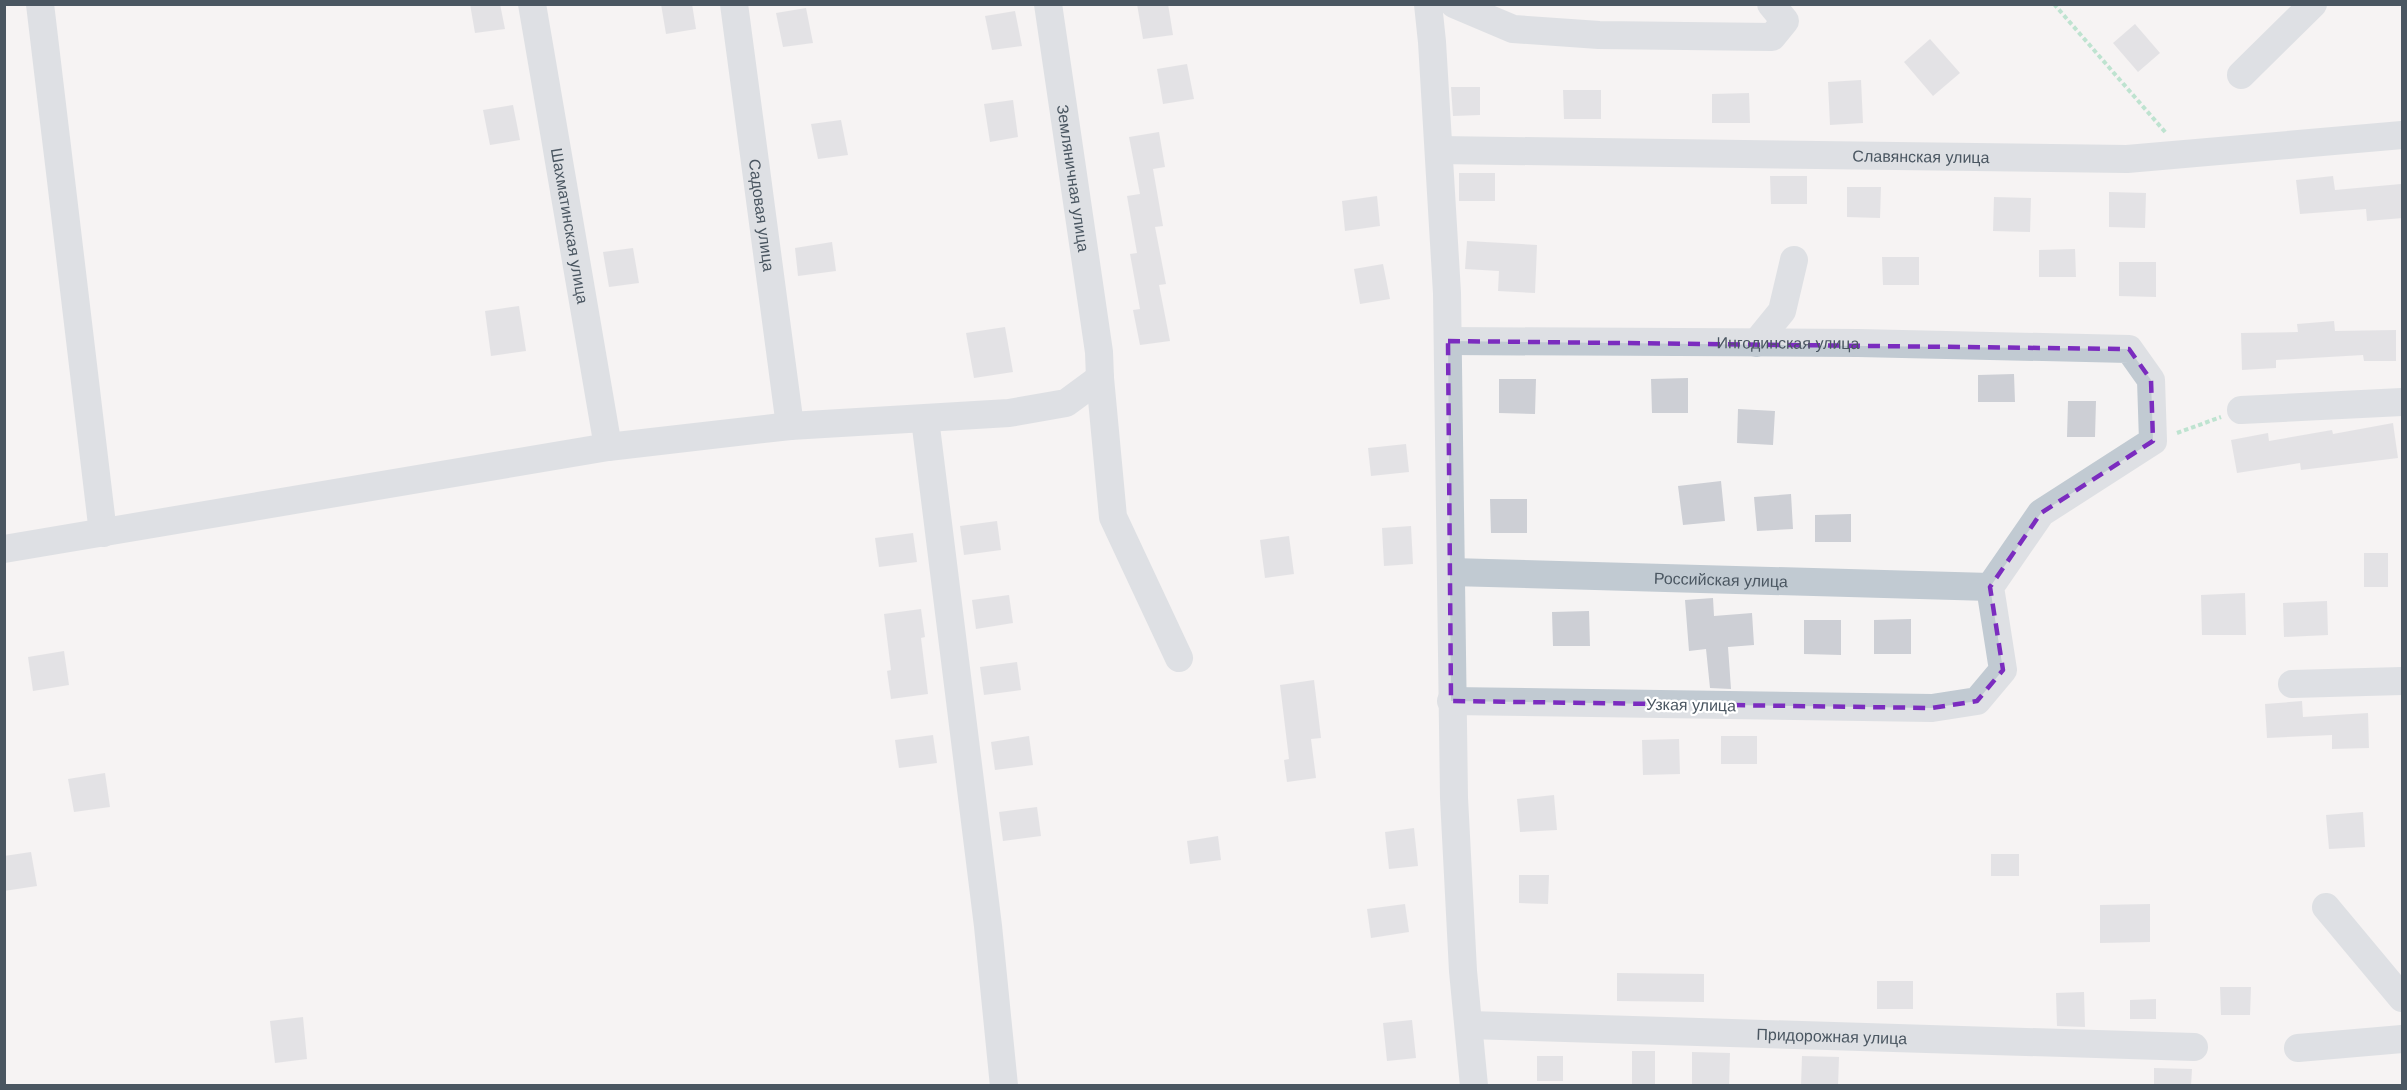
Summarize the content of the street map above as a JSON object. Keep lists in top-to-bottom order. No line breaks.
{"streets":{"street":["Славянская улица","Земляничная улица","Садовая улица","Шахматинская улица","Ингодинская улица","Российская улица","Узкая улица","Придорожная улица"]},"crossings":[["Российская улица","Узкая улица"]]}
